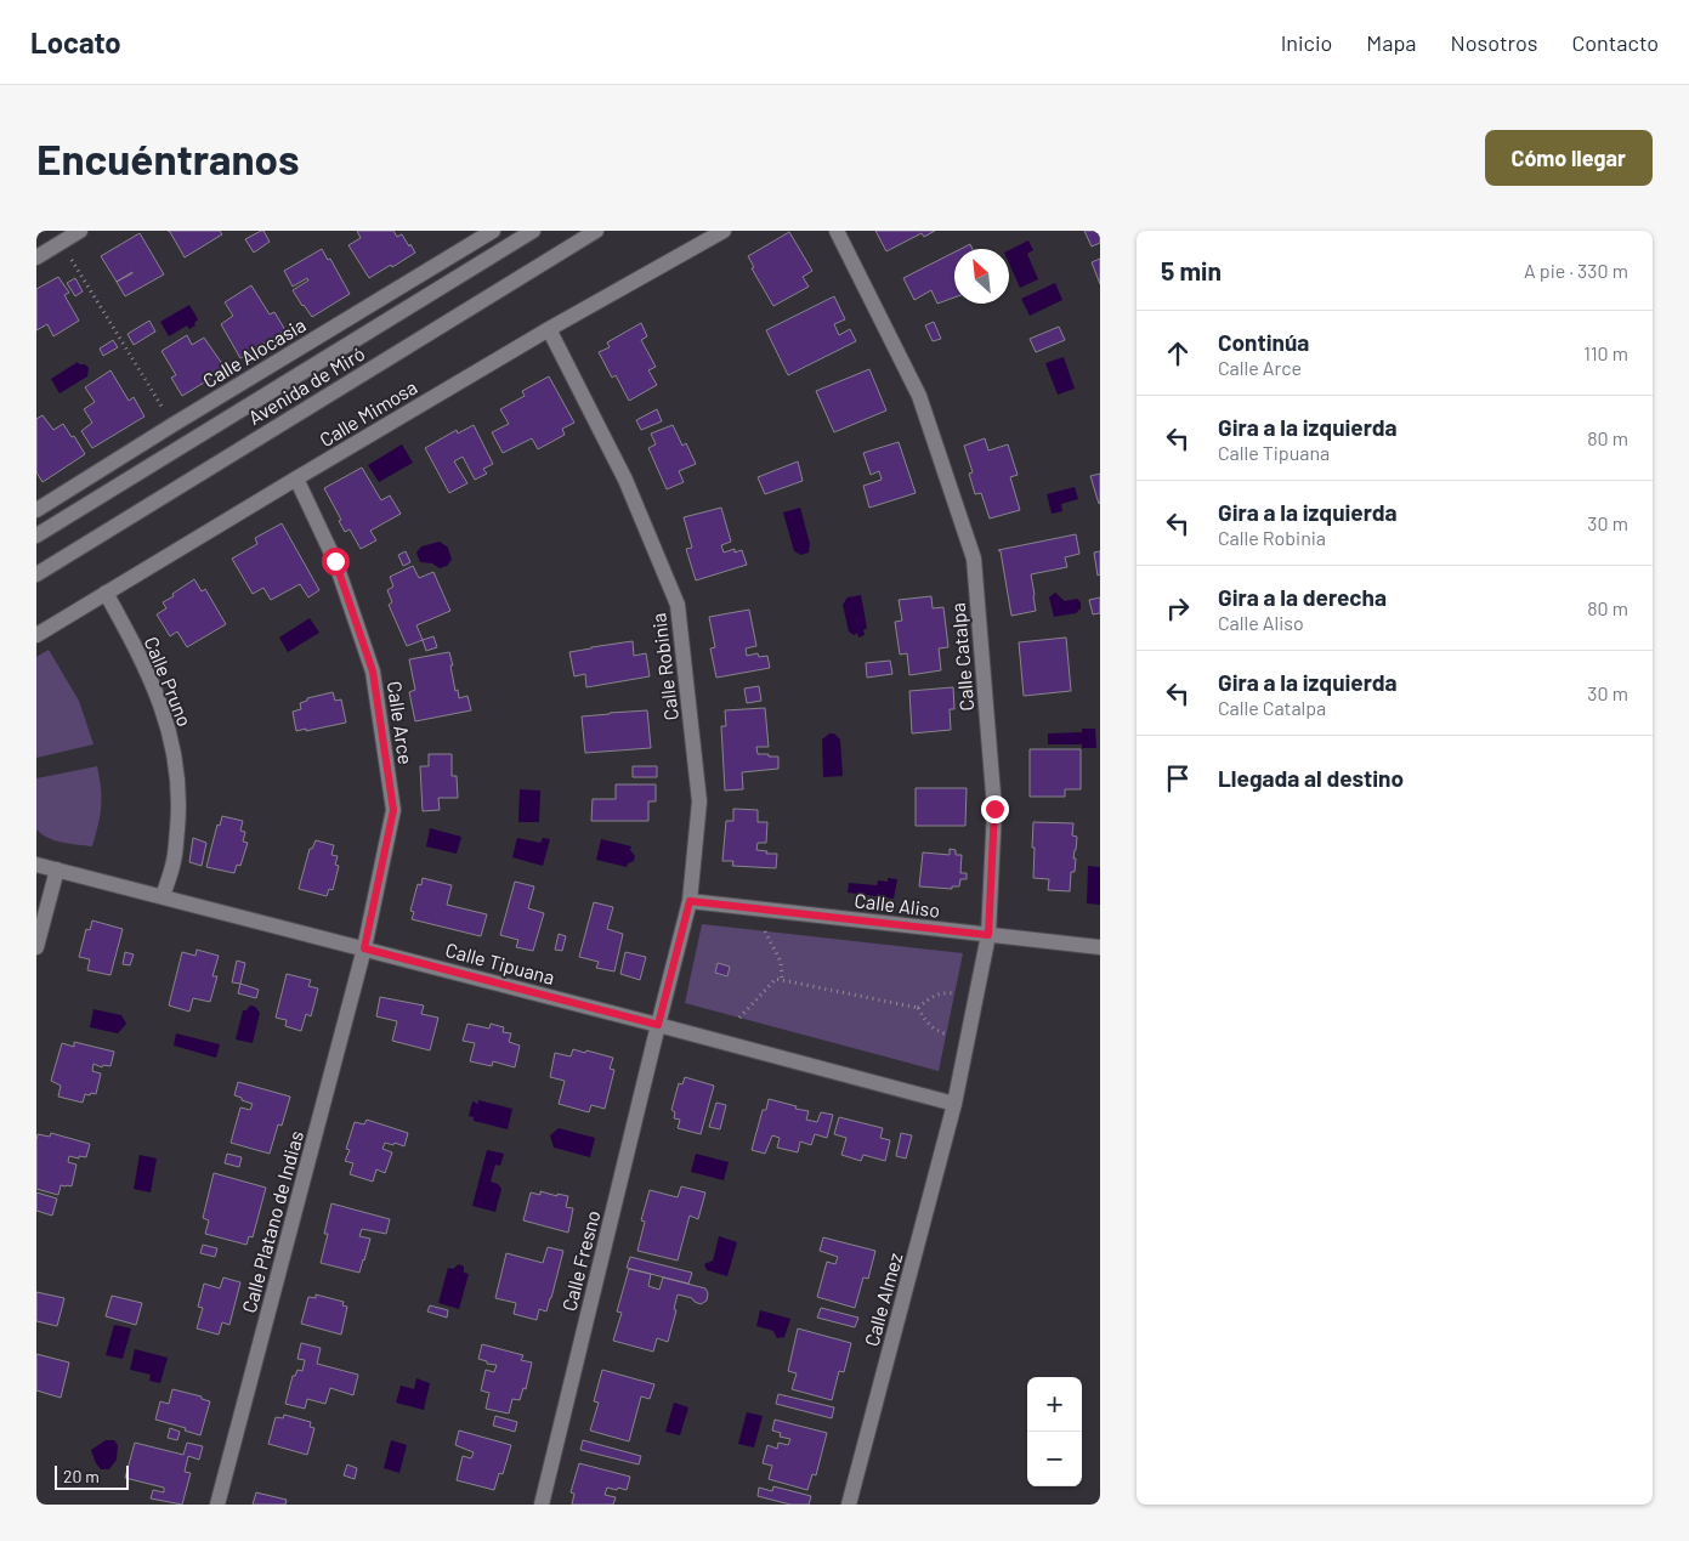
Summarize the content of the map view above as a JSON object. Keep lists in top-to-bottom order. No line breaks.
{"streets":{"street":["Calle Alocasia","Avenida de Miró","Calle Mimosa","Calle Catalpa","Calle Robinia","Calle Pruno","Calle Arce","Calle Aliso","Calle Tipuana","Calle Platano de Indias","Calle Fresno","Calle Almez"]},"crossings":[["Calle Mimosa","Calle Robinia"],["Calle Mimosa","Calle Pruno"],["Calle Mimosa","Calle Arce"],["Calle Catalpa","Calle Aliso"],["Calle Catalpa","Calle Tipuana"],["Calle Catalpa","Calle Almez"],["Calle Robinia","Calle Aliso"],["Calle Robinia","Calle Tipuana"],["Calle Robinia","Calle Fresno"],["Calle Pruno","Calle Tipuana"],["Calle Arce","Calle Tipuana"],["Calle Arce","Calle Platano de Indias"],["Calle Tipuana","Calle Platano de Indias"],["Calle Tipuana","Calle Fresno"],["Calle Tipuana","Calle Almez"]],"scale_bar":"20 m","north":"top left","page":{"header":"Locato","nav":["Inicio","Mapa","Nosotros","Contacto"],"buttons":"Cómo llegar","title":"Encuéntranos","heading":["5 min","A pie · 330 m"],"list":[["Continúa","Calle Arce","110 m"],["Gira a la izquierda","Calle Tipuana","80 m"],["Gira a la izquierda","Calle Robinia","30 m"],["Gira a la derecha","Calle Aliso","80 m"],["Gira a la izquierda","Calle Catalpa","30 m"],"Llegada al destino"],"map_buttons":["+","−"],"scale":"20 m"}}
